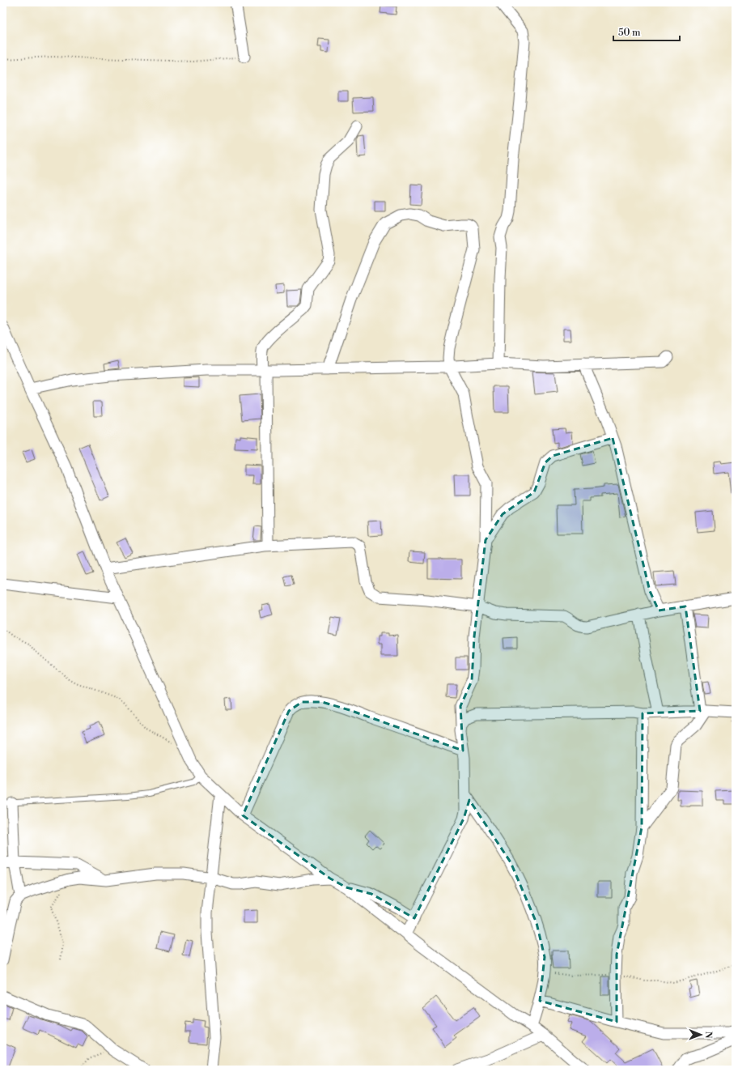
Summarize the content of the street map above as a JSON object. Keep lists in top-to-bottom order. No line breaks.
{"scale_bar":"50 m","north":"right"}
